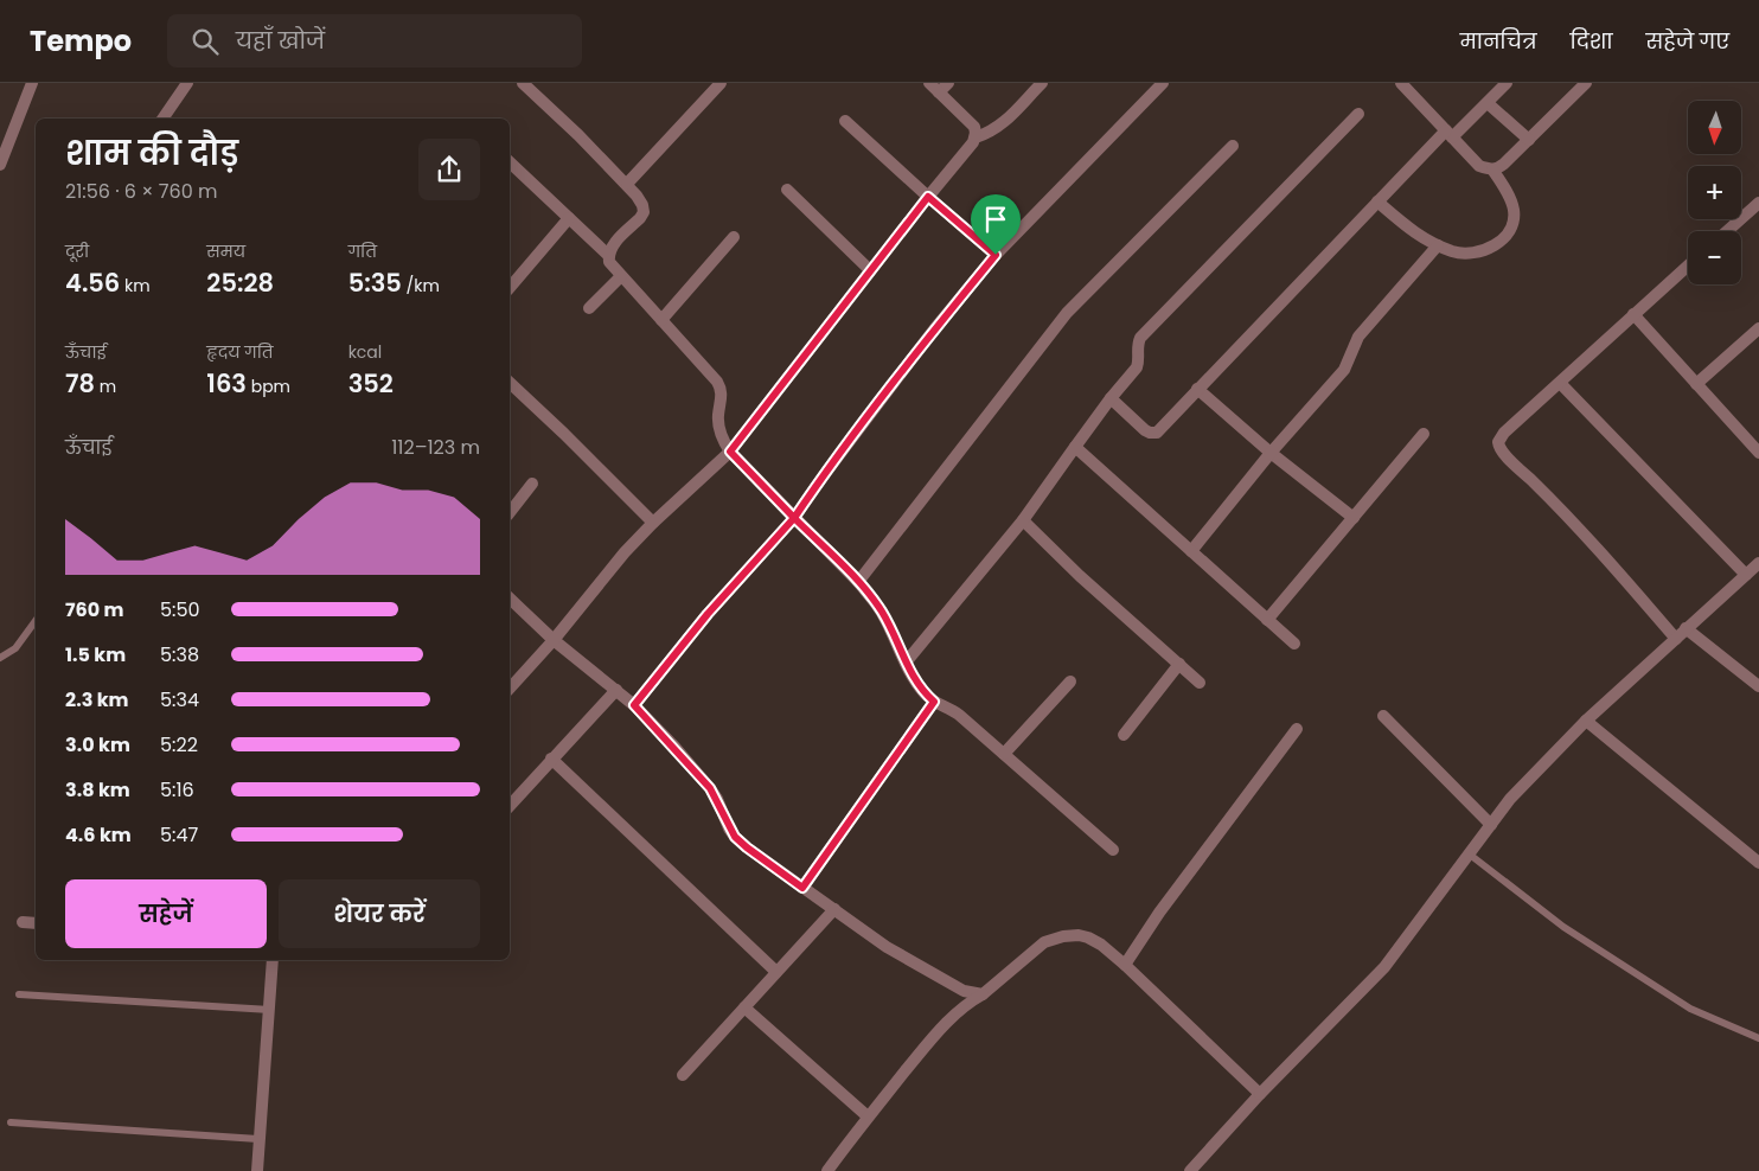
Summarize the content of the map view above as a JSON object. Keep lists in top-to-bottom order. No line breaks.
{"north":"bottom","page":{"header":"Tempo","search":"यहाँ खोजें","nav":["मानचित्र","दिशा","सहेजे गए"],"map_buttons":["+","−"],"heading":["शाम की दौड़","21:56 · 6 × 760 m"],"stats":[["दूरी","4.56 km"],["समय","25:28"],["गति","5:35 /km"],["ऊँचाई","78 m"],["हृदय गति","163 bpm"],["kcal","352"]],"chart":["ऊँचाई","112–123 m"],"list":[{"name":"760 m","note":"5:50"},{"name":"1.5 km","note":"5:38"},{"name":"2.3 km","note":"5:34"},{"name":"3.0 km","note":"5:22"},{"name":"3.8 km","note":"5:16"},{"name":"4.6 km","note":"5:47"}],"buttons":["सहेजें","शेयर करें"]}}
